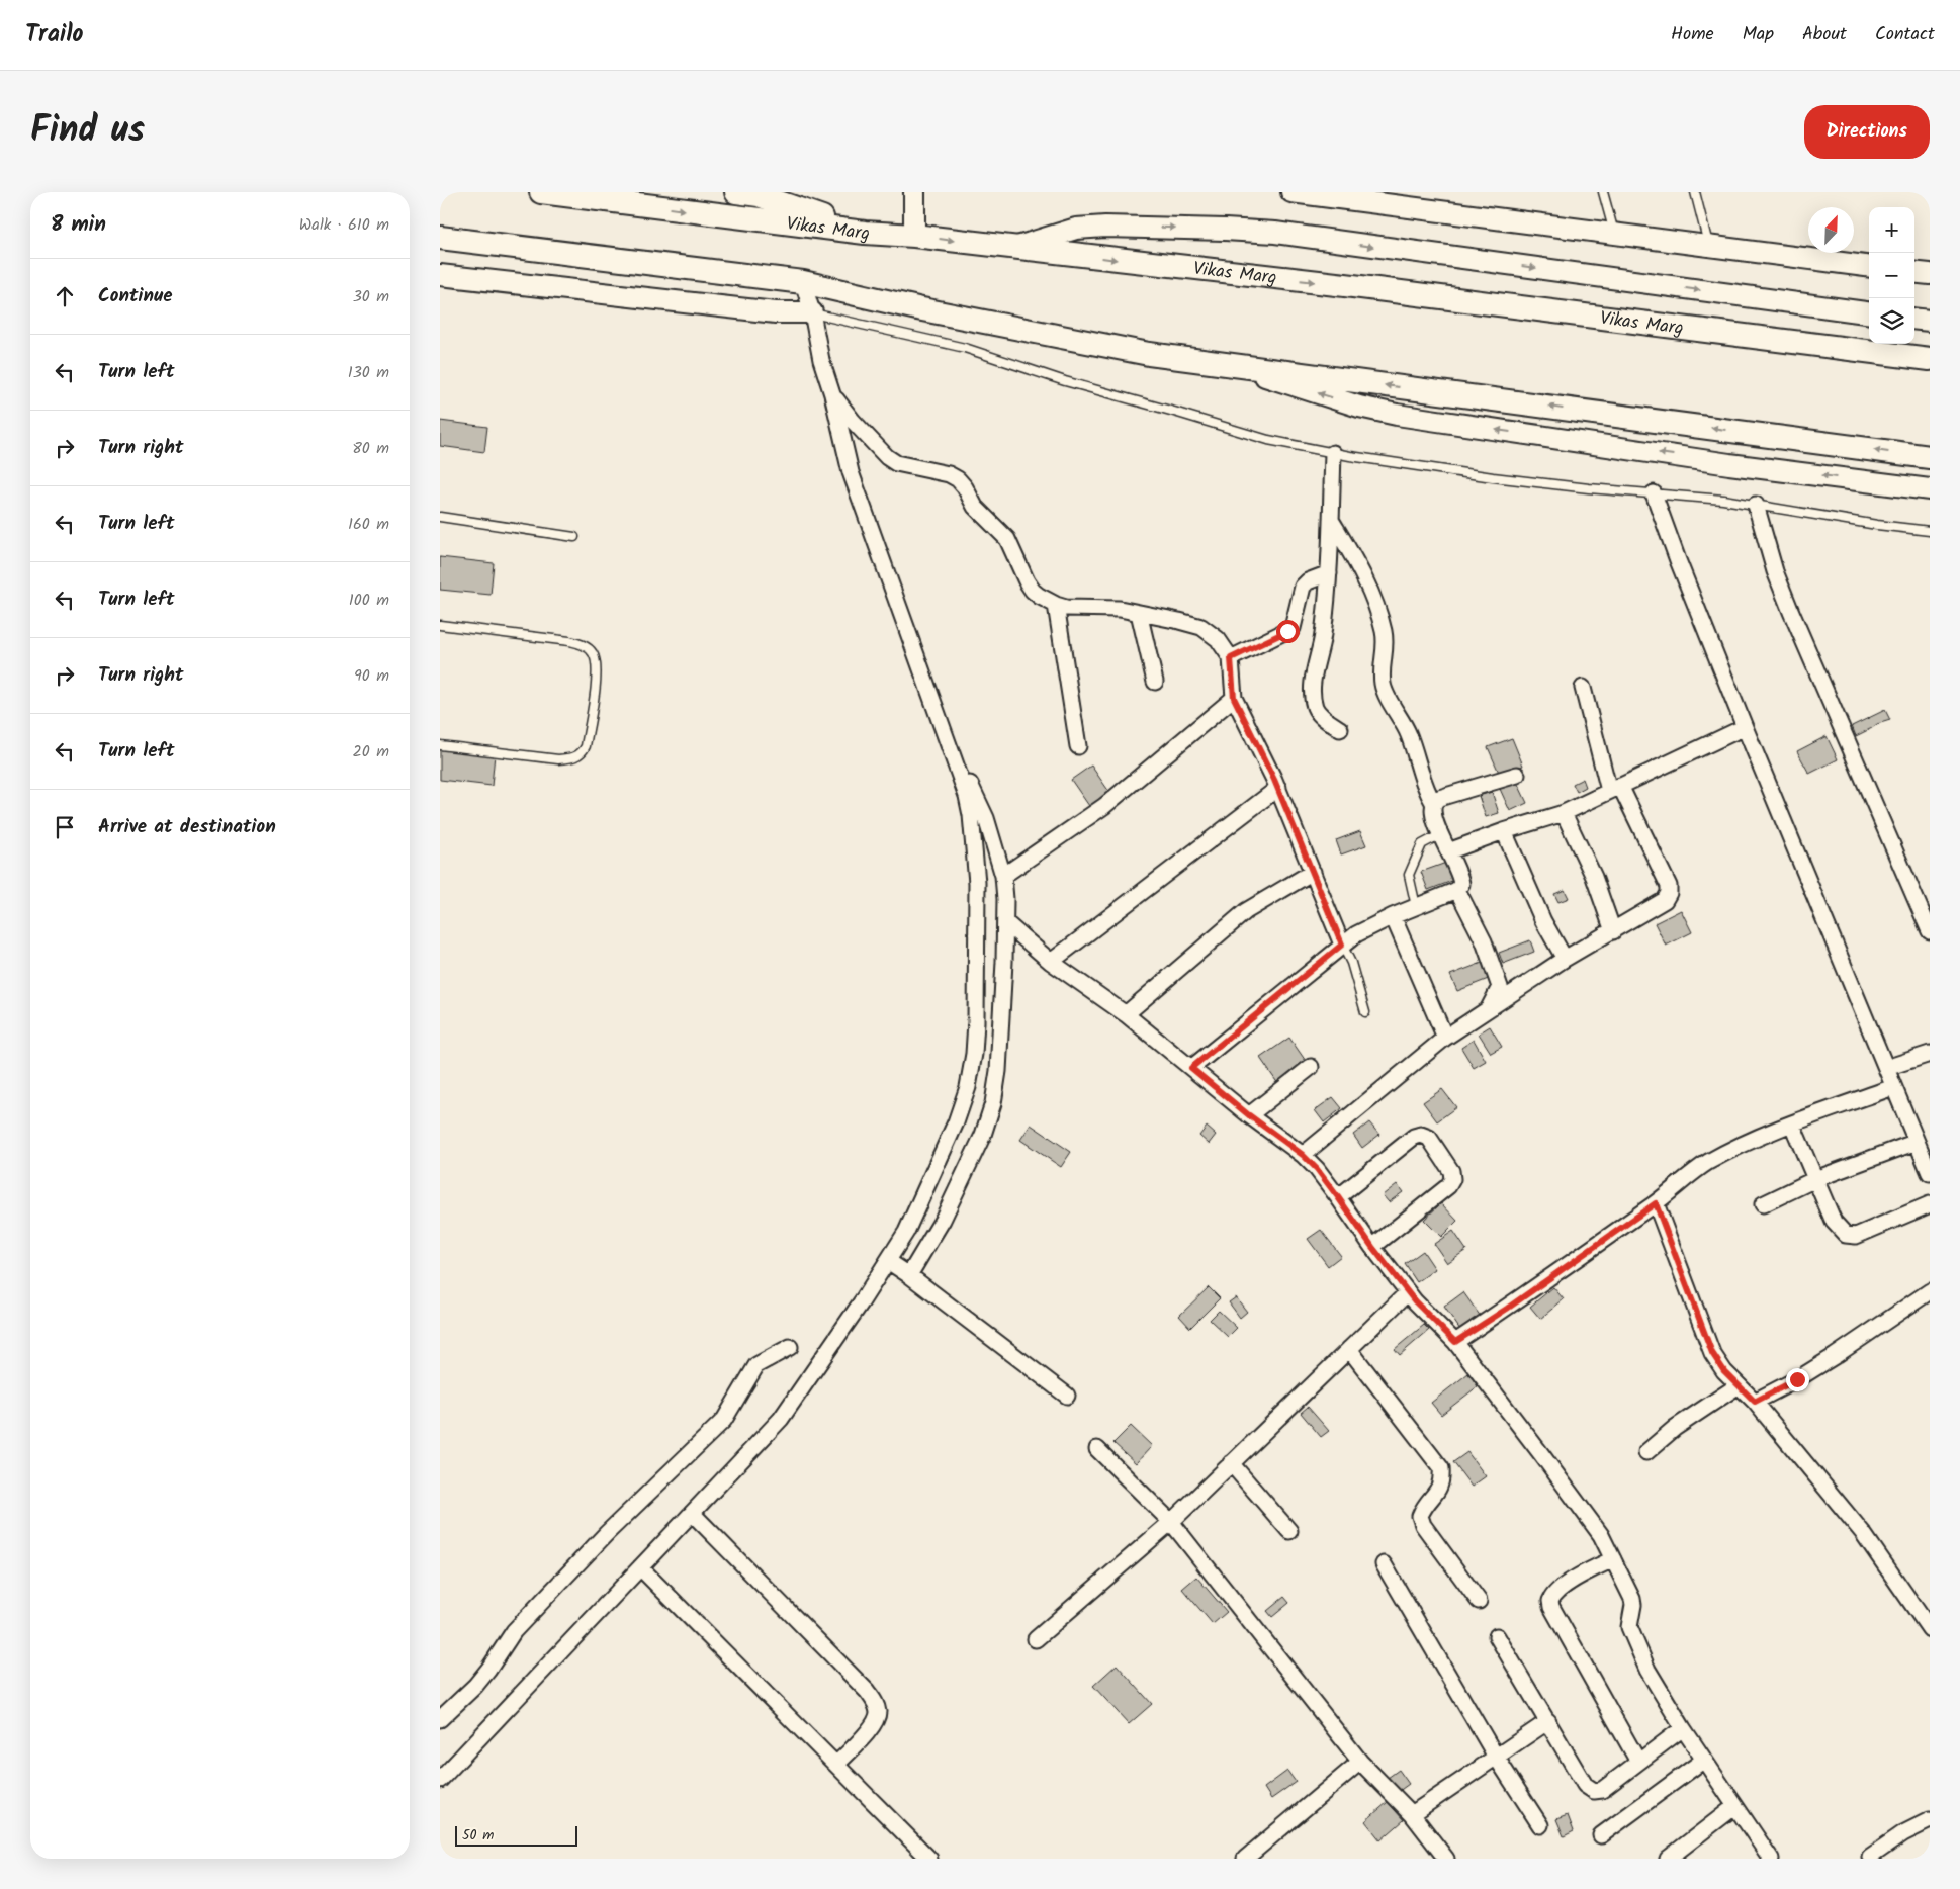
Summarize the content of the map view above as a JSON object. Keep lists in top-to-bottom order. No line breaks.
{"streets":{"main road":["Vikas Marg"]},"scale_bar":"50 m","north":"top right","page":{"header":"Trailo","nav":["Home","Map","About","Contact"],"title":"Find us","buttons":"Directions","heading":["8 min","Walk · 610 m"],"map_buttons":["+","−"],"list":[["Continue","30 m"],["Turn left","130 m"],["Turn right","80 m"],["Turn left","160 m"],["Turn left","100 m"],["Turn right","90 m"],["Turn left","20 m"],"Arrive at destination"],"scale":"50 m"}}
